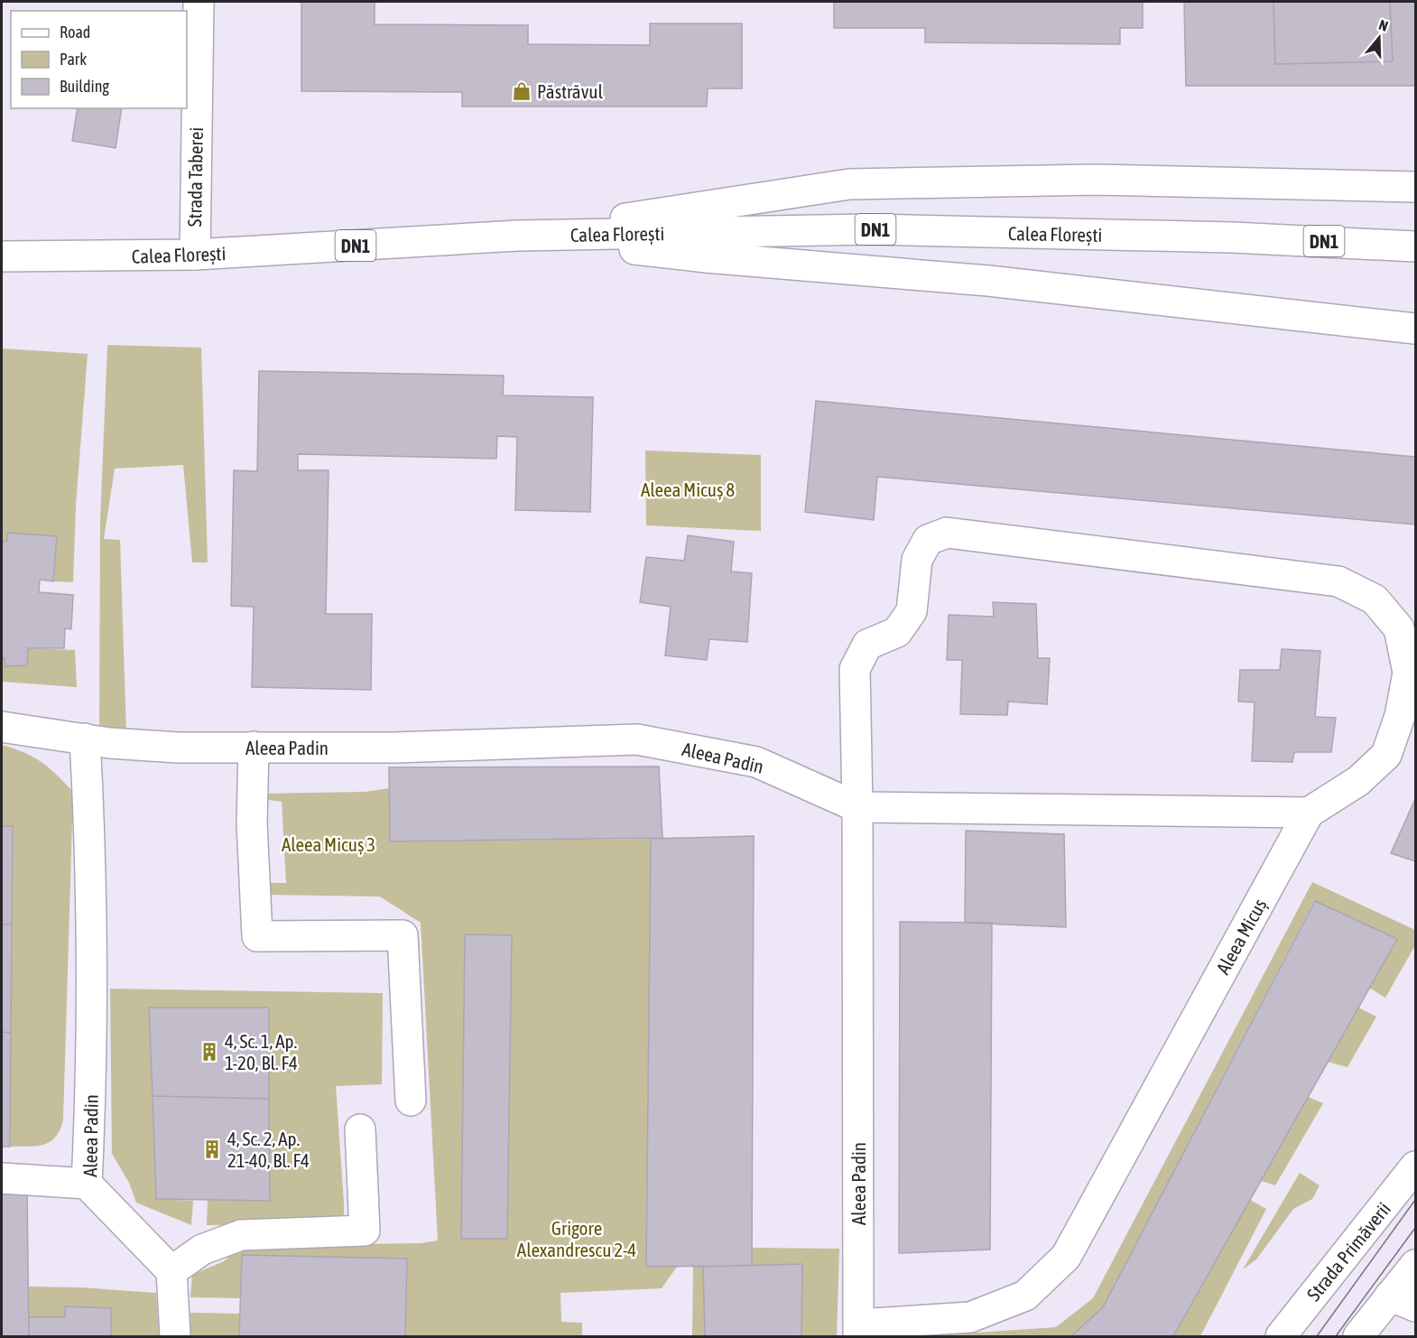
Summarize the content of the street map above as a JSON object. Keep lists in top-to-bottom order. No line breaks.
{"streets":{"main road":["Strada Taberei","DN1","Calea Florești","Aleea Padin","Aleea Micuș","Strada Primăverii"]},"crossings":[["Strada Taberei","Calea Florești"],["Aleea Padin","Aleea Micuș"]],"parks":["Aleea Micuș 8","Aleea Micuș 3","Grigore Alexandrescu 2-4"],"places":{"shop":["Păstrăvul"],"building":["4, Sc. 1, Ap. 1-20, Bl. F4","4, Sc. 2, Ap. 21-40, Bl. F4"]},"legend":["Road","Park","Building"],"north":"top"}
